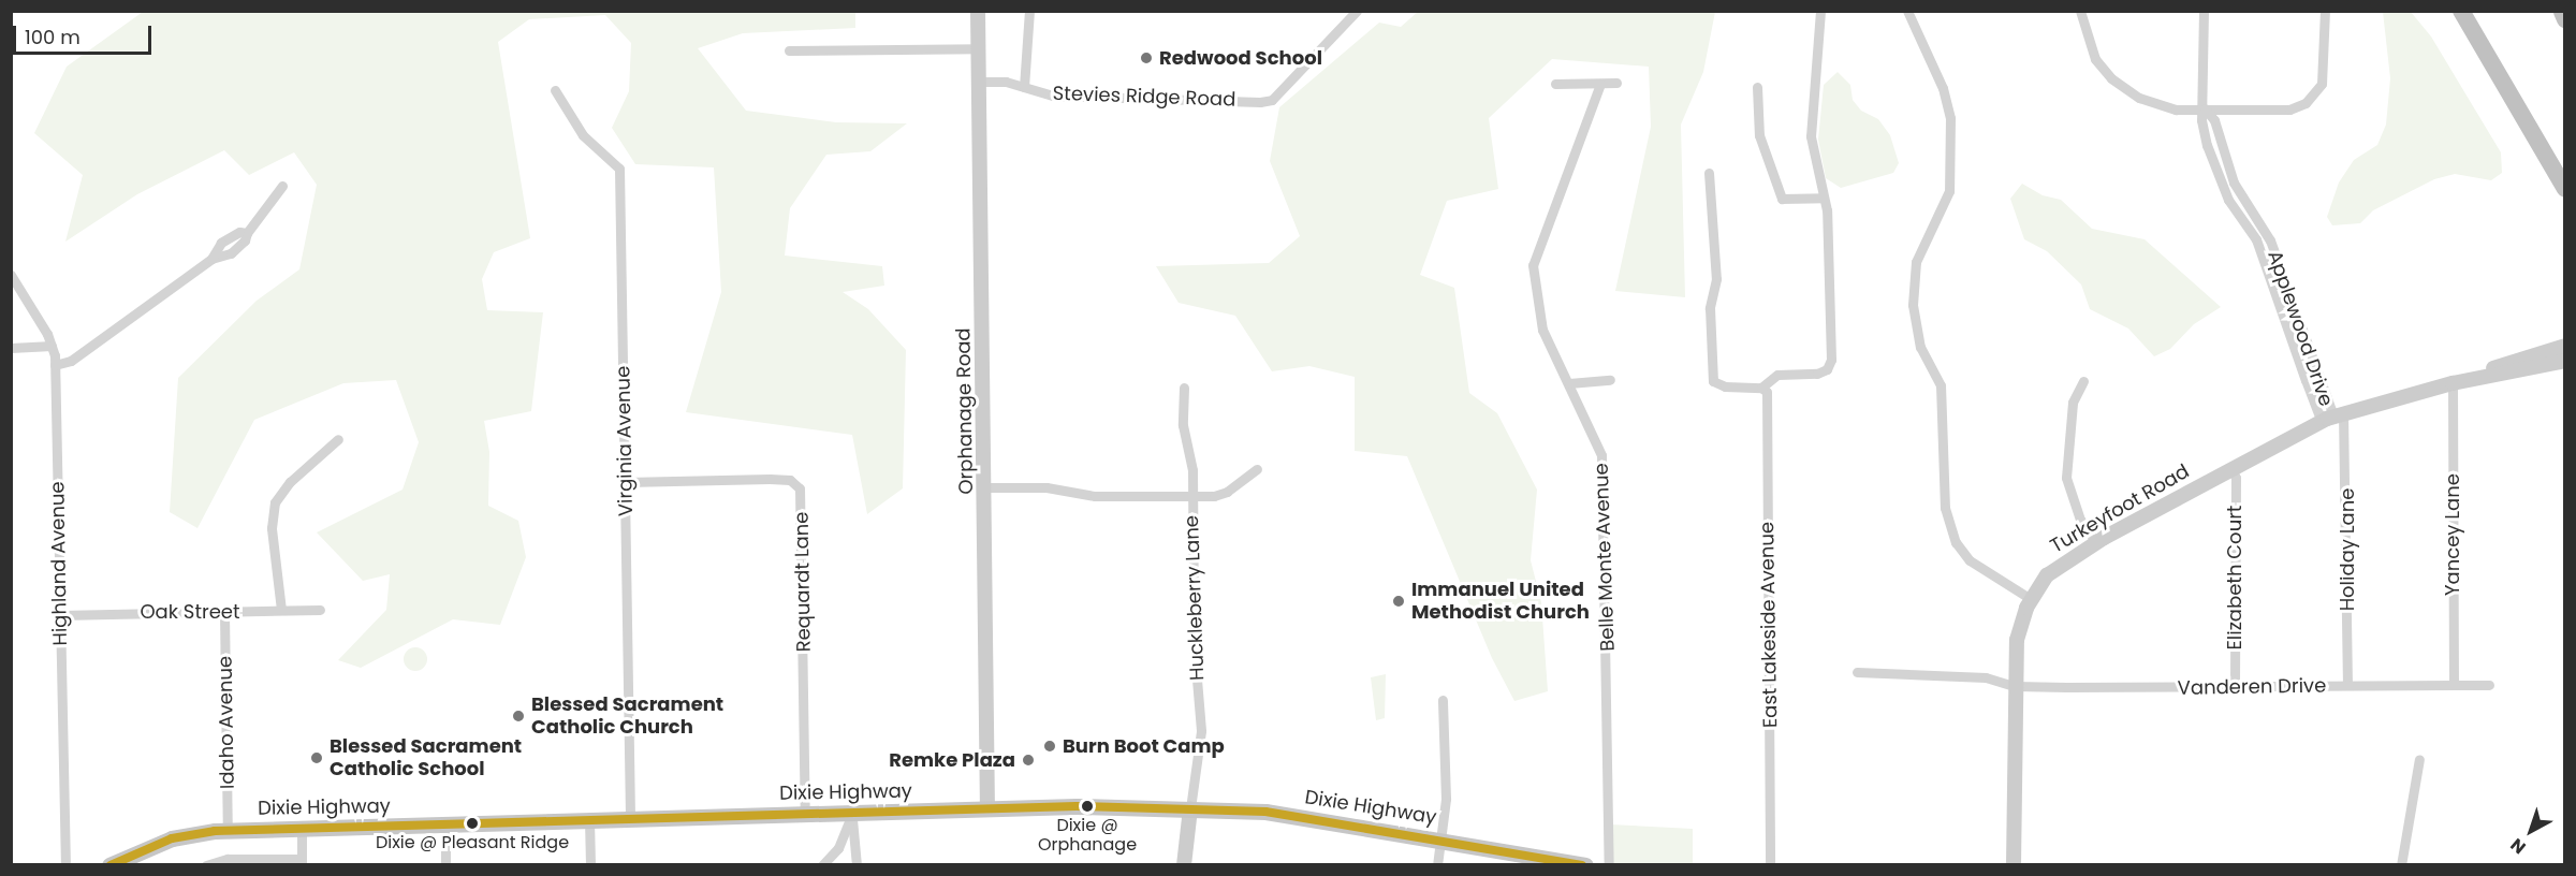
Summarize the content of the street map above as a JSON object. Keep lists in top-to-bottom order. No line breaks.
{"streets":{"main road":["Orphanage Road","Turkeyfoot Road","Dixie Highway"],"street":["Stevies Ridge Road","Applewood Drive","Virginia Avenue","Yancey Lane","Holiday Lane","Belle Monte Avenue","Highland Avenue","Elizabeth Court","Requardt Lane","Huckleberry Lane","Oak Street","East Lakeside Avenue","Vanderen Drive","Idaho Avenue"]},"crossings":[["Stevies Ridge Road","Orphanage Road"],["Applewood Drive","Turkeyfoot Road"],["Orphanage Road","Dixie Highway"],["Virginia Avenue","Requardt Lane"],["Virginia Avenue","Dixie Highway"],["Turkeyfoot Road","Yancey Lane"],["Turkeyfoot Road","Holiday Lane"],["Turkeyfoot Road","Elizabeth Court"],["Turkeyfoot Road","Vanderen Drive"],["Yancey Lane","Vanderen Drive"],["Holiday Lane","Vanderen Drive"],["Highland Avenue","Oak Street"],["Elizabeth Court","Vanderen Drive"],["Requardt Lane","Dixie Highway"],["Huckleberry Lane","Dixie Highway"],["Oak Street","Idaho Avenue"],["Idaho Avenue","Dixie Highway"]],"places":["Redwood School","Immanuel United Methodist Church","Blessed Sacrament Catholic Church","Burn Boot Camp","Blessed Sacrament Catholic School","Remke Plaza","Dixie @ Orphanage","Dixie @ Pleasant Ridge"],"scale_bar":"100 m","north":"bottom left"}
